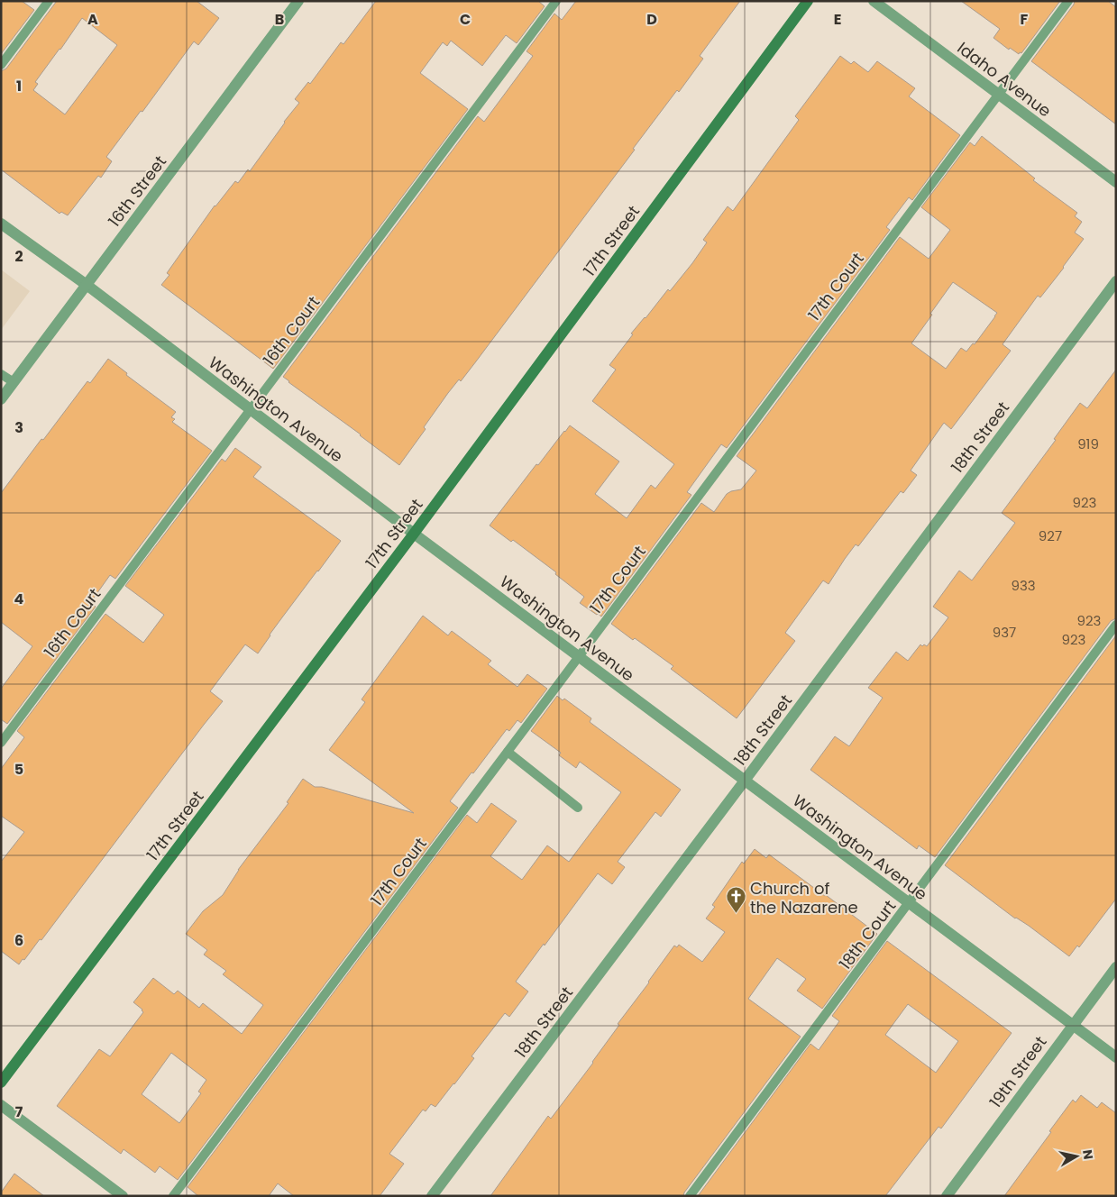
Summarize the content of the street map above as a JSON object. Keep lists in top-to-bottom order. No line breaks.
{"streets":{"street":["Idaho Avenue","16th Street","17th Street","Washington Avenue","18th Street","19th Street"],"lane":["17th Court","16th Court","18th Court"]},"crossings":[["Idaho Avenue","17th Court"],["16th Street","Washington Avenue"],["17th Street","Washington Avenue"],["17th Court","Washington Avenue"],["16th Court","Washington Avenue"],["Washington Avenue","18th Street"],["Washington Avenue","18th Court"],["Washington Avenue","19th Street"]],"places":{"church":["Church of the Nazarene"]},"house_numbers":["919","923","927","933","923","937","923"],"north":"right","grid":{"columns":["A","B","C","D","E","F"],"rows":["1","2","3","4","5","6","7"]}}
